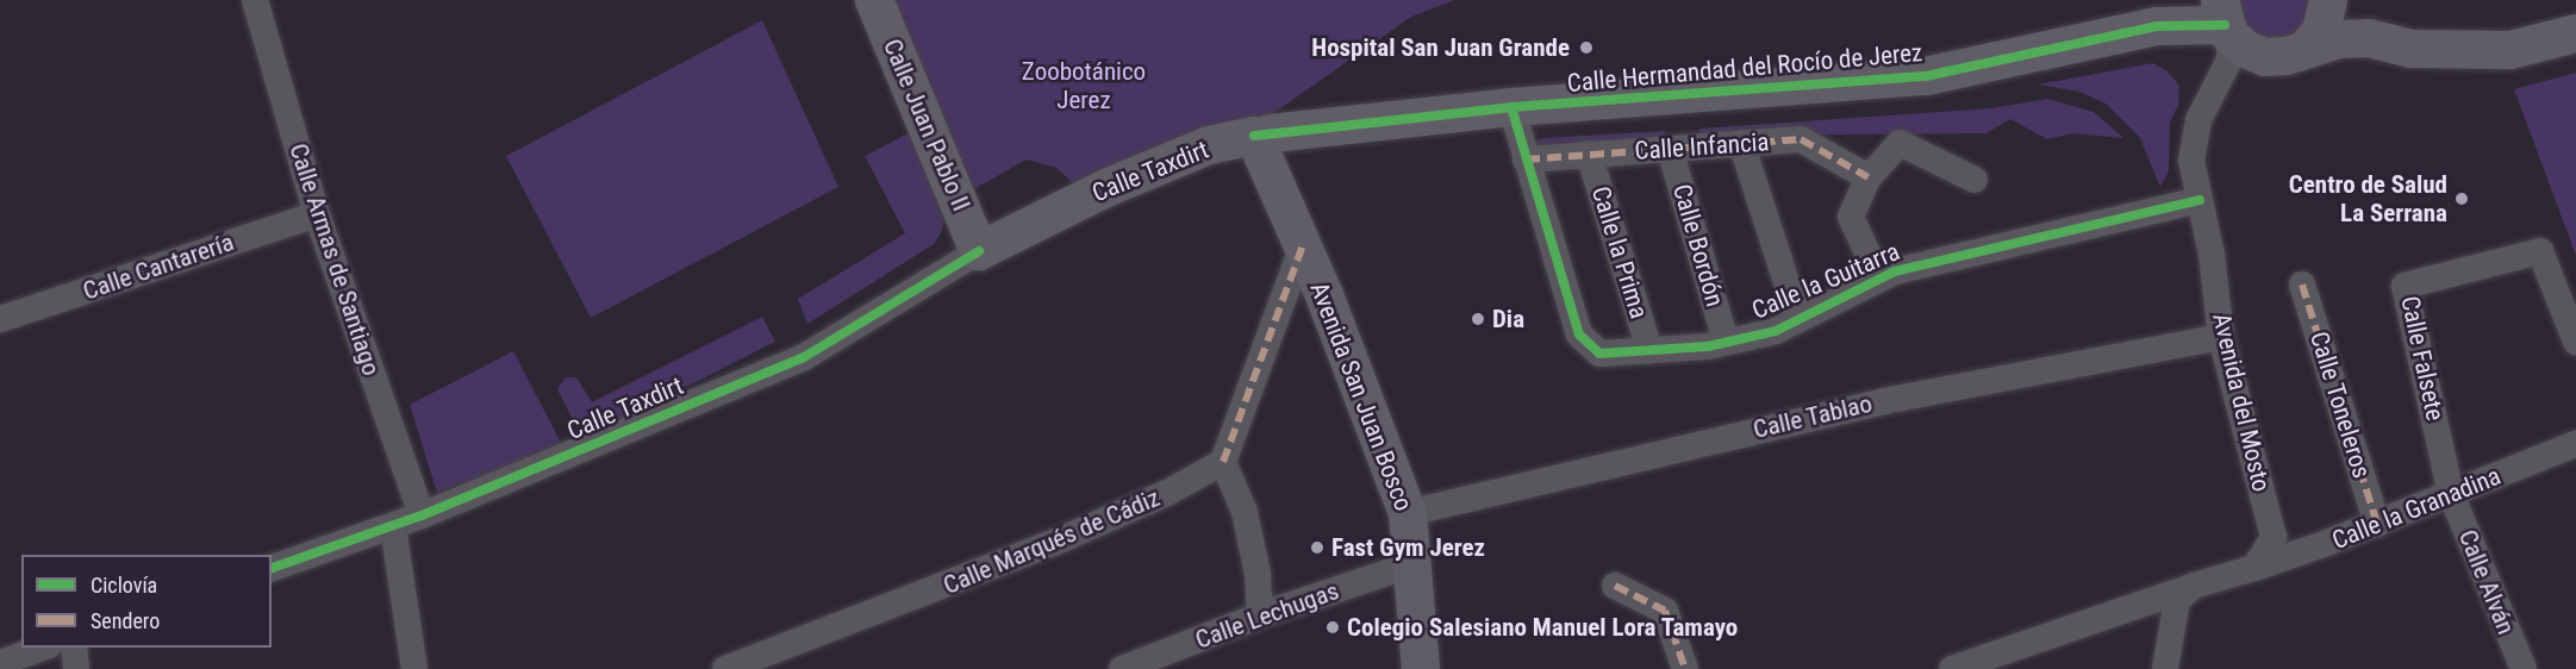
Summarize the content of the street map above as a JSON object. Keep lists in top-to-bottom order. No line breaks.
{"streets":{"street":["Calle Hermandad del Rocío de Jerez","Calle Juan Pablo II","Calle Infancia","Calle Taxdirt","Calle Bordón","Calle la Prima","Calle Armas de Santiago","Calle Cantarería","Calle la Guitarra","Calle Falsete","Avenida San Juan Bosco","Avenida del Mosto","Calle Toneleros","Calle Tablao","Calle la Granadina","Calle Marqués de Cádiz","Calle Alván","Calle Lechugas"]},"crossings":[["Calle Hermandad del Rocío de Jerez","Calle Taxdirt"],["Calle Hermandad del Rocío de Jerez","Calle la Guitarra"],["Calle Hermandad del Rocío de Jerez","Avenida San Juan Bosco"],["Calle Hermandad del Rocío de Jerez","Avenida del Mosto"],["Calle Juan Pablo II","Calle Taxdirt"],["Calle Infancia","Calle Bordón"],["Calle Infancia","Calle la Prima"],["Calle Infancia","Calle la Guitarra"],["Calle Taxdirt","Calle Armas de Santiago"],["Calle Taxdirt","Avenida San Juan Bosco"],["Calle Bordón","Calle la Guitarra"],["Calle la Prima","Calle la Guitarra"],["Calle Armas de Santiago","Calle Cantarería"],["Calle la Guitarra","Avenida del Mosto"],["Calle Falsete","Calle la Granadina"],["Calle Falsete","Calle Alván"],["Avenida San Juan Bosco","Calle Tablao"],["Avenida San Juan Bosco","Calle Lechugas"],["Avenida del Mosto","Calle Tablao"],["Avenida del Mosto","Calle la Granadina"],["Calle Toneleros","Calle la Granadina"],["Calle la Granadina","Calle Alván"]],"parks":["Zoobotánico Jerez"],"places":["Hospital San Juan Grande","Centro de Salud La Serrana","Dia","Fast Gym Jerez","Colegio Salesiano Manuel Lora Tamayo"],"legend":["Ciclovía","Sendero"]}
